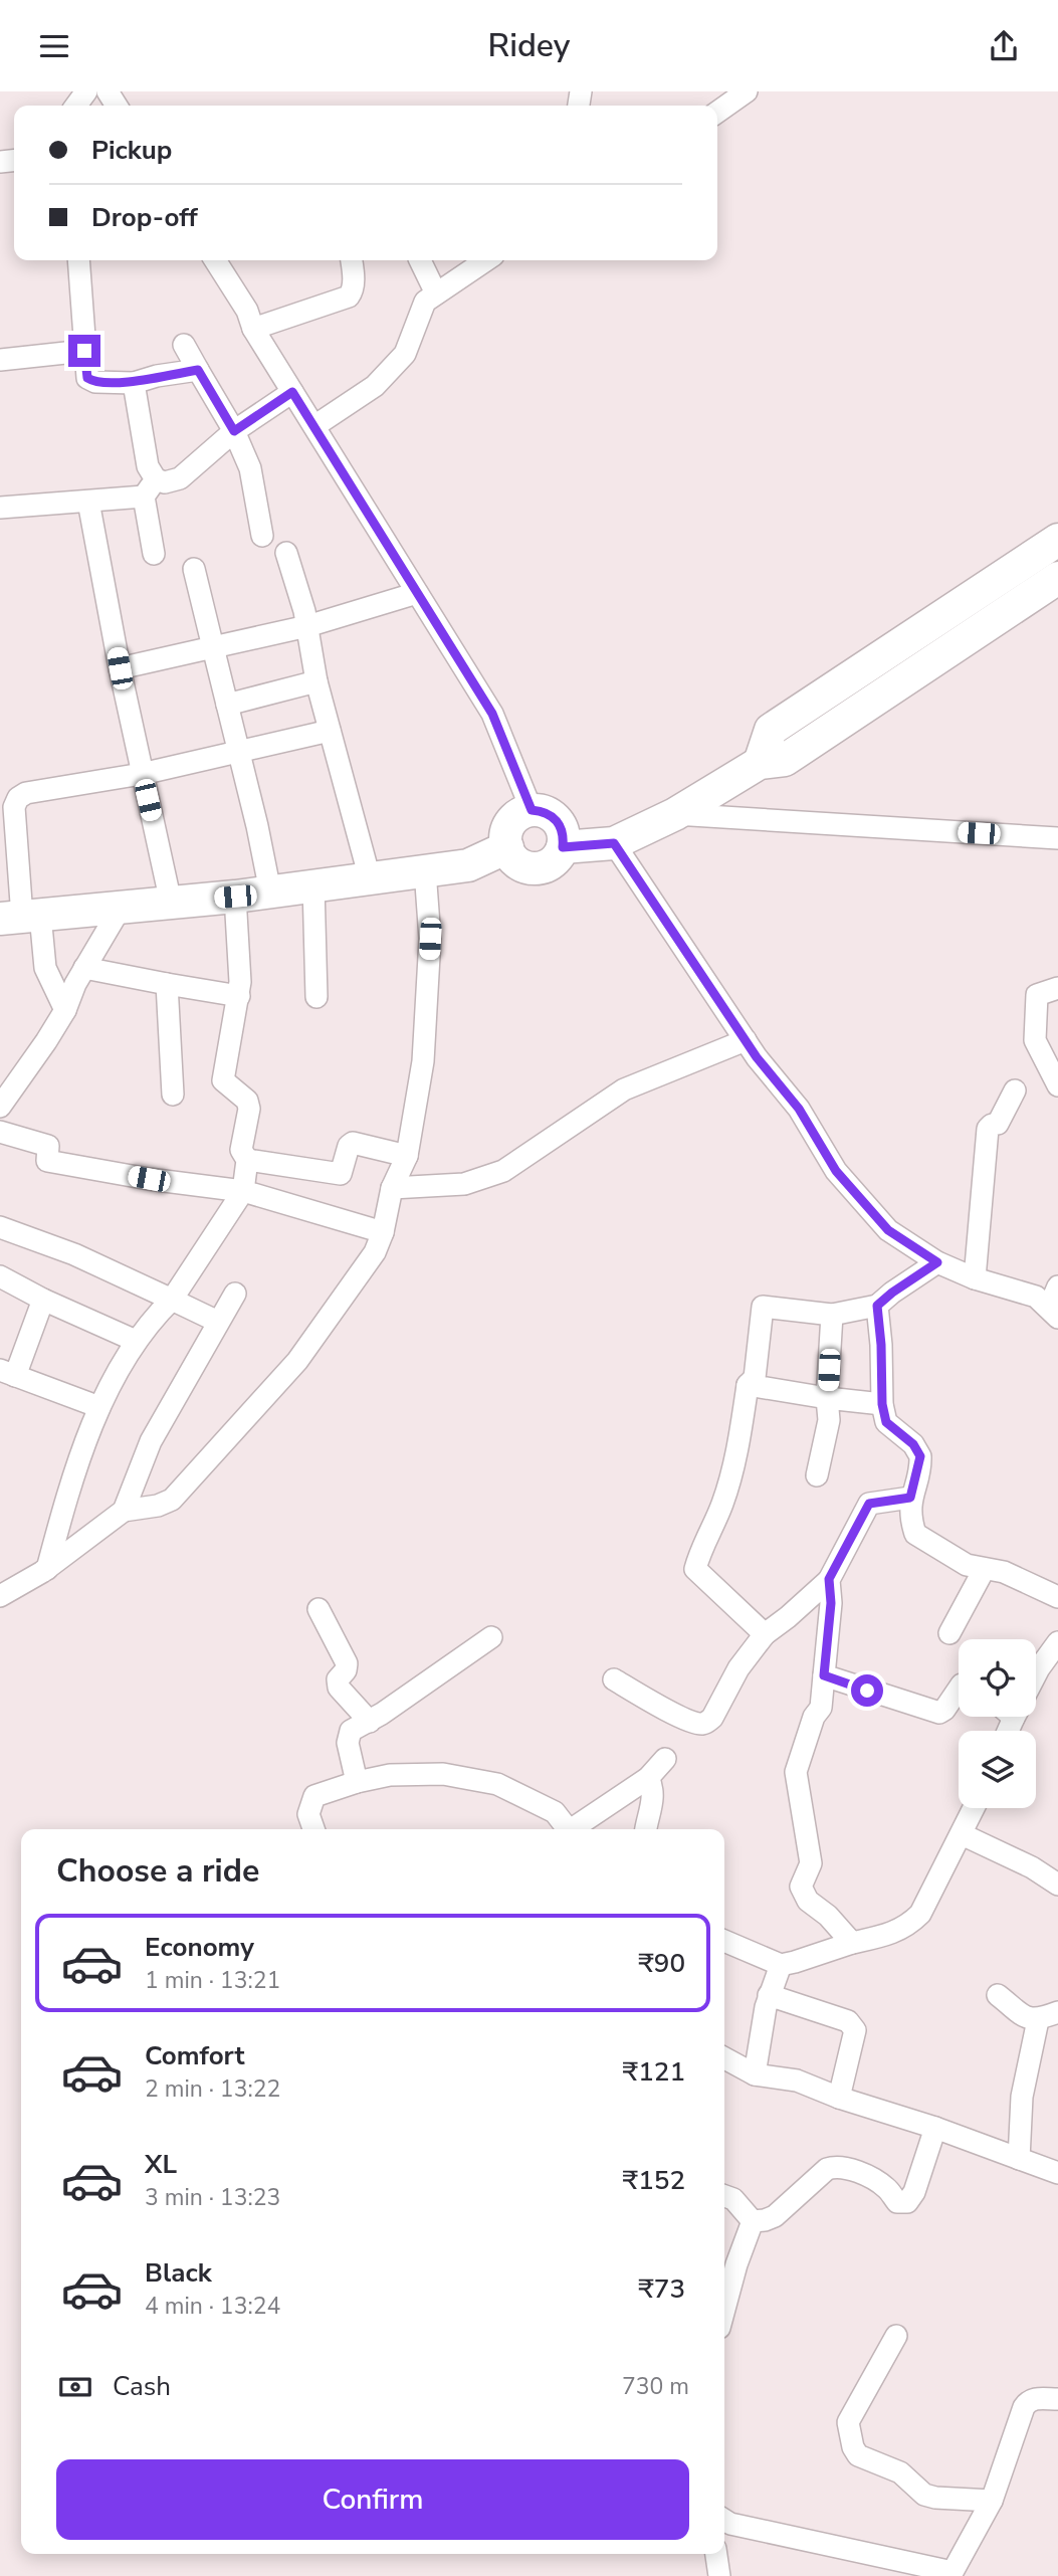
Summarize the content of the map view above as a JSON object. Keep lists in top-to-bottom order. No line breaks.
{"page":{"header":"Ridey","banner":["Pickup","Drop-off"],"heading":"Choose a ride","list":[{"name":"Economy","note":"1 min · 13:21","value":"₹90"},{"name":"Comfort","note":"2 min · 13:22","value":"₹121"},{"name":"XL","note":"3 min · 13:23","value":"₹152"},{"name":"Black","note":"4 min · 13:24","value":"₹73"}],"pay":["Cash","730 m"],"buttons":"Confirm"}}
